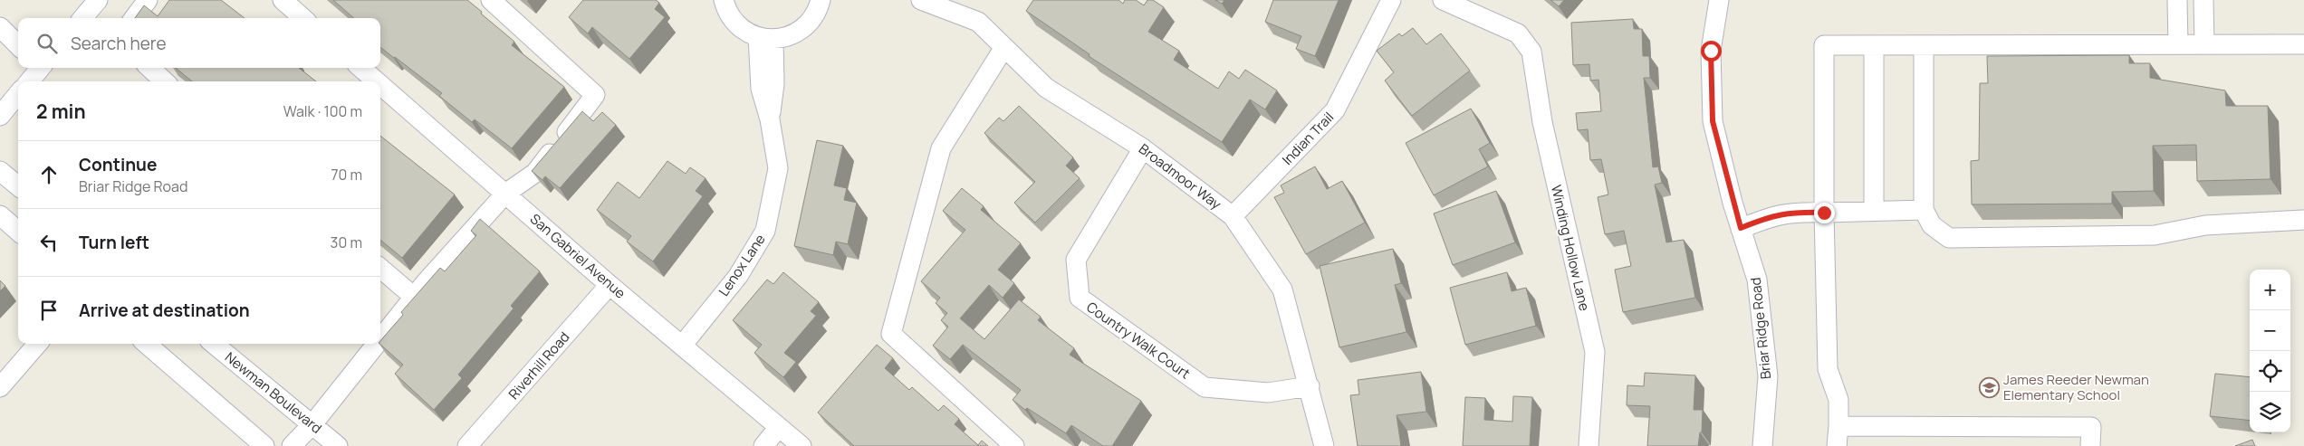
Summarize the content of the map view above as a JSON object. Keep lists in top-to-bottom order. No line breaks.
{"streets":{"street":["Indian Trail","Broadmoor Way","Winding Hollow Lane","San Gabriel Avenue","Lenox Lane","Briar Ridge Road","Country Walk Court","Riverhill Road","Newman Boulevard"]},"crossings":[["Indian Trail","Broadmoor Way"],["Broadmoor Way","Country Walk Court"],["San Gabriel Avenue","Lenox Lane"],["San Gabriel Avenue","Riverhill Road"]],"places":{"school or university":["James Reeder Newman Elementary School"]},"page":{"search":"Search here","heading":["2 min","Walk · 100 m"],"list":[["Continue","Briar Ridge Road","70 m"],["Turn left","30 m"],"Arrive at destination"],"map_buttons":["+","−"]}}
